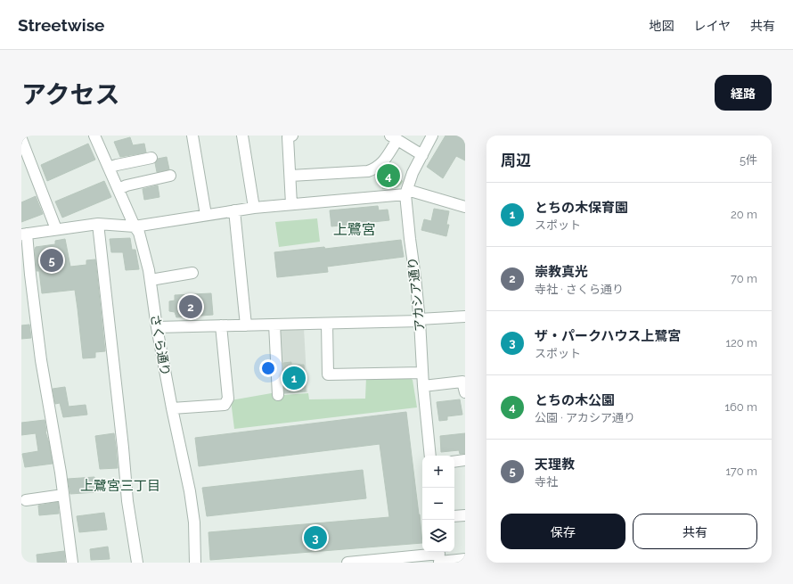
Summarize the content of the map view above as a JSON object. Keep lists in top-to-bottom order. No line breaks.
{"streets":{"street":["アカシア通り","さくら通り"]},"districts":["上鷺宮","上鷺宮三丁目"],"page":{"header":"Streetwise","nav":["地図","レイヤ","共有"],"title":"アクセス","buttons":["経路",["保存","共有"]],"heading":["周辺","5件"],"pins":["4","5","2","1","3"],"list":[{"mark":"1","name":"とちの木保育園","note":"スポット","value":"20 m"},{"mark":"2","name":"崇教真光","note":"寺社 · さくら通り","value":"70 m"},{"mark":"3","name":"ザ・パークハウス上鷺宮","note":"スポット","value":"120 m"},{"mark":"4","name":"とちの木公園","note":"公園 · アカシア通り","value":"160 m"},{"mark":"5","name":"天理教","note":"寺社","value":"170 m"}],"map_buttons":["+","−"]}}
